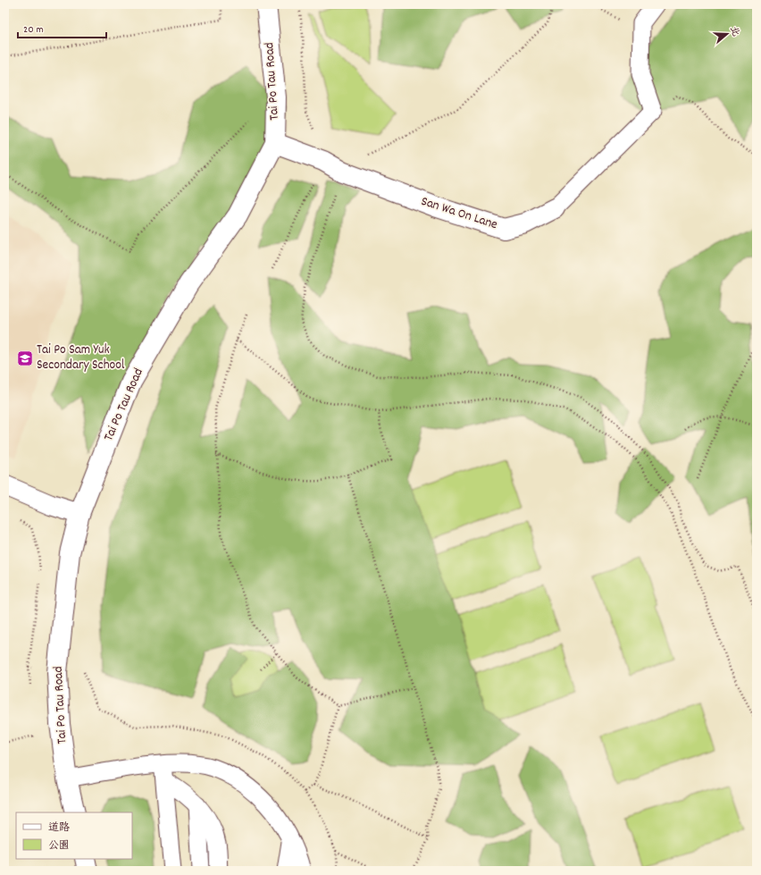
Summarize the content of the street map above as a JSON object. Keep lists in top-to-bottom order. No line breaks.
{"streets":{"street":["Tai Po Tau Road","San Wa On Lane"]},"crossings":[["Tai Po Tau Road","San Wa On Lane"]],"places":{"school or university":["Tai Po Sam Yuk Secondary School"]},"legend":["道路","公園"],"scale_bar":"20 m","north":"right"}
